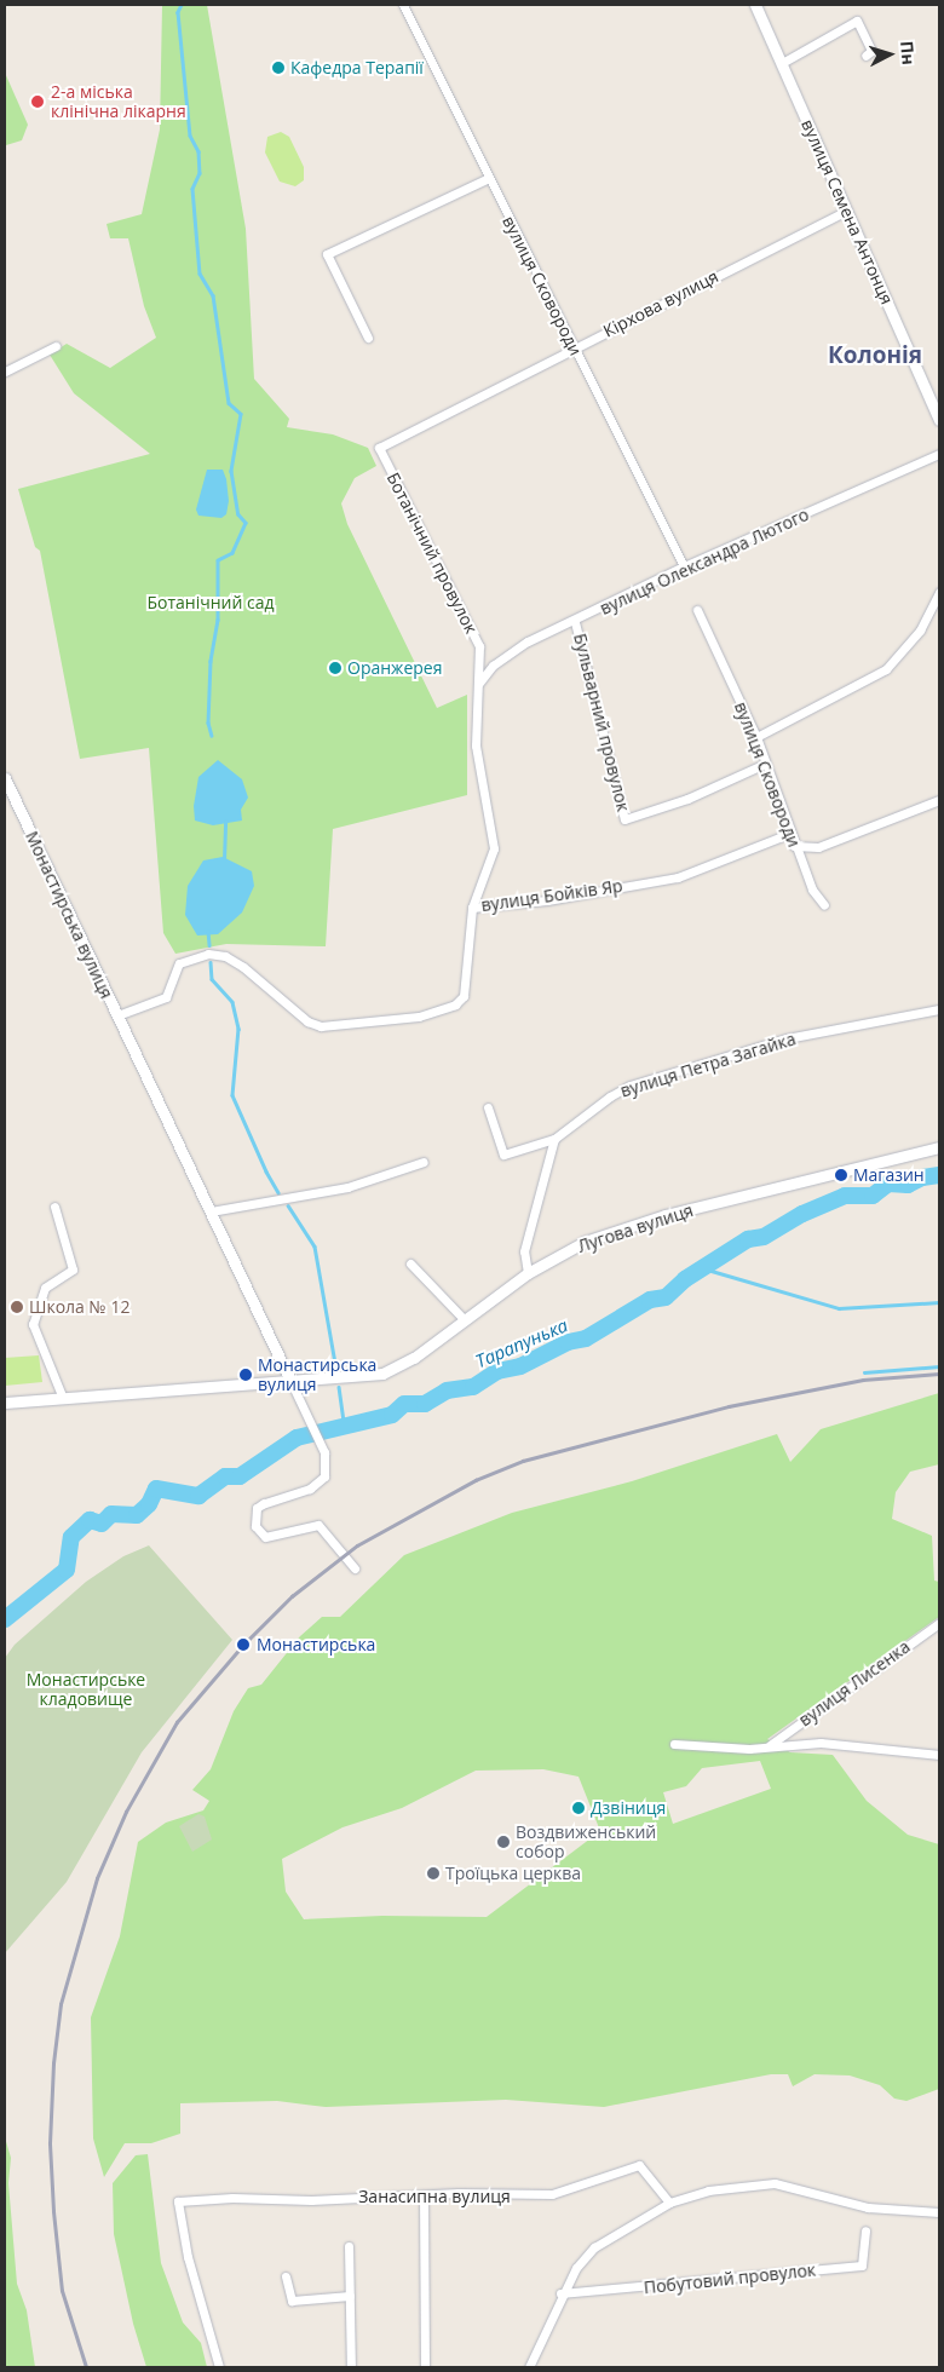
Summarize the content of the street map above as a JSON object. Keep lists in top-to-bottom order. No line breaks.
{"streets":{"street":["вулиця Семена Антонця","вулиця Сковороди","Кірхова вулиця","Ботанічний провулок","вулиця Олександра Лютого","Бульварний провулок","вулиця Бойків Яр","Монастирська вулиця","вулиця Петра Загайка","Лугова вулиця","вулиця Лисенка","Занасипна вулиця","Побутовий провулок"]},"crossings":[["вулиця Семена Антонця","Кірхова вулиця"],["вулиця Сковороди","Кірхова вулиця"],["вулиця Сковороди","вулиця Олександра Лютого"],["вулиця Сковороди","Бульварний провулок"],["вулиця Сковороди","вулиця Бойків Яр"],["Кірхова вулиця","Ботанічний провулок"],["Ботанічний провулок","вулиця Олександра Лютого"],["Ботанічний провулок","вулиця Бойків Яр"],["вулиця Олександра Лютого","Бульварний провулок"],["вулиця Бойків Яр","Монастирська вулиця"],["Монастирська вулиця","Лугова вулиця"]],"districts":["Колонія"],"water":["Тарапунька"],"parks":["Ботанічний сад","Монастирське кладовище"],"places":["Кафедра Терапії","2-а міська клінічна лікарня","Оранжерея","Магазин","Школа № 12","Монастирська вулиця","Монастирська","Дзвіниця","Воздвиженський собор","Троїцька церква"],"north":"right"}
